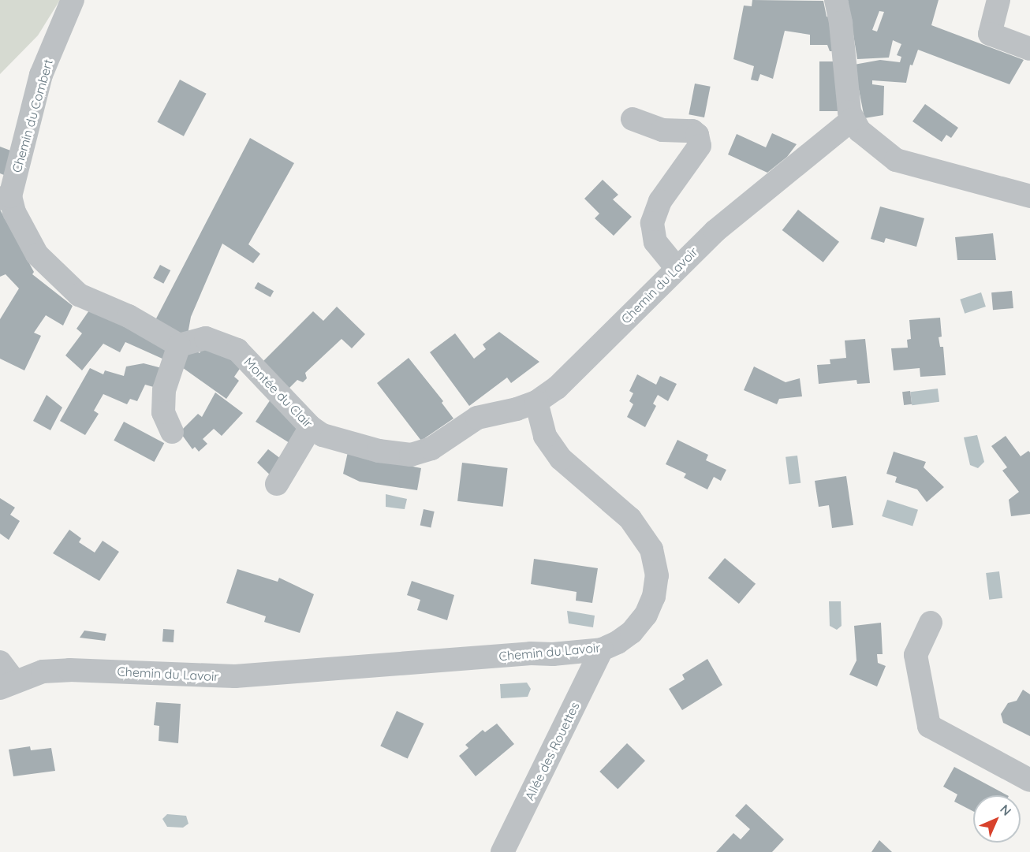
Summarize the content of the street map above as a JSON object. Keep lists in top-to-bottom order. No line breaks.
{"streets":{"street":["Chemin du Combert","Chemin du Lavoir","Montée du Clair","Allée des Rouettes"]},"crossings":[["Chemin du Lavoir","Montée du Clair"],["Chemin du Lavoir","Allée des Rouettes"]],"north":"top right"}
